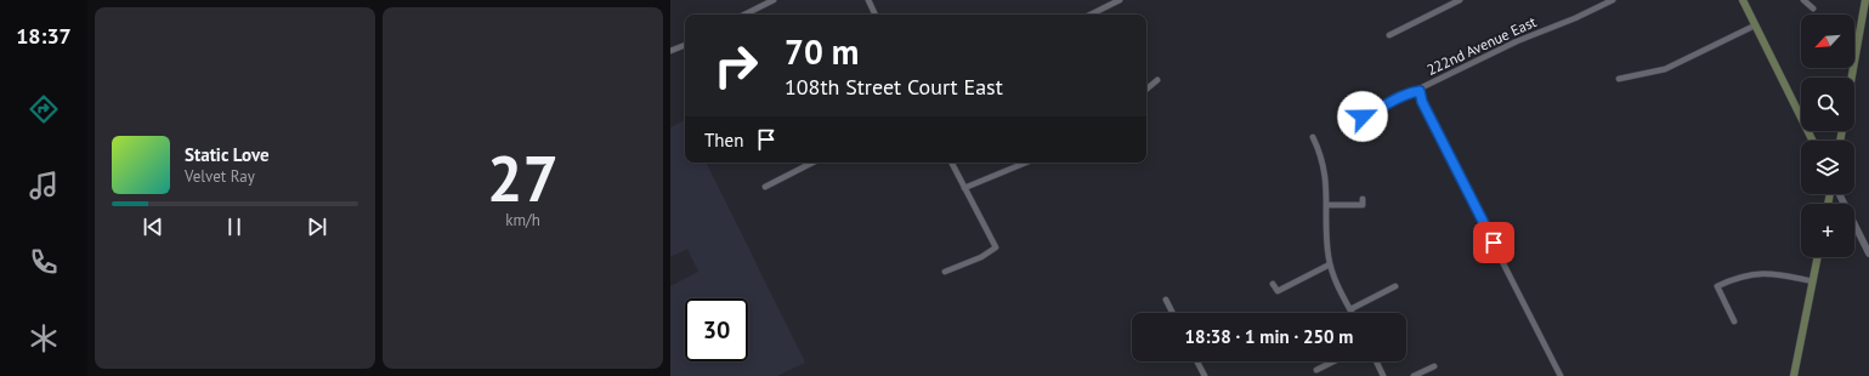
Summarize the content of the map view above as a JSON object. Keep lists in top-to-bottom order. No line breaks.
{"streets":{"street":["222nd Avenue East"]},"north":"bottom left","page":{"tabs":"18:37","tile":["27","km/h"],"map_buttons":"+","turn":["70 m","108th Street Court East"],"then":"Then","song":["Static Love","Velvet Ray"],"limit":"30","trip":"18:38 · 1 min · 250 m"}}
